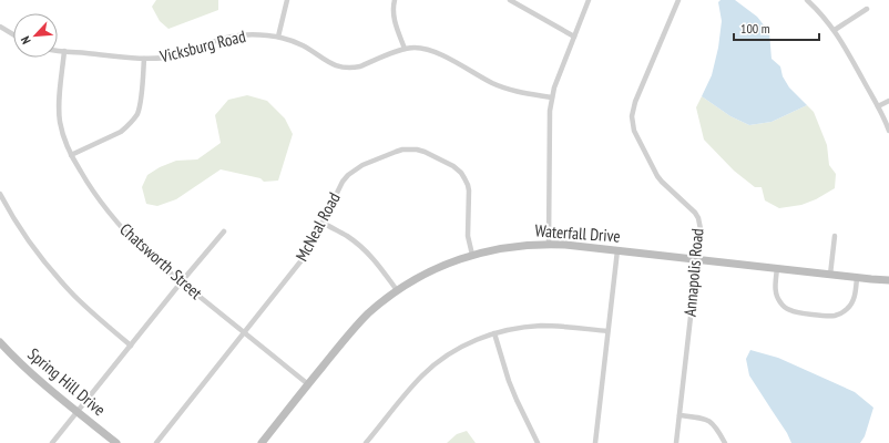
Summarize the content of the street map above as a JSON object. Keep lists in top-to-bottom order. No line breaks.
{"streets":{"street":["Vicksburg Road","McNeal Road","Waterfall Drive","Chatsworth Street","Annapolis Road","Spring Hill Drive"]},"crossings":[["Vicksburg Road","Chatsworth Street"],["McNeal Road","Waterfall Drive"],["McNeal Road","Chatsworth Street"],["Waterfall Drive","Chatsworth Street"],["Waterfall Drive","Annapolis Road"]],"scale_bar":"100 m","north":"bottom left"}
